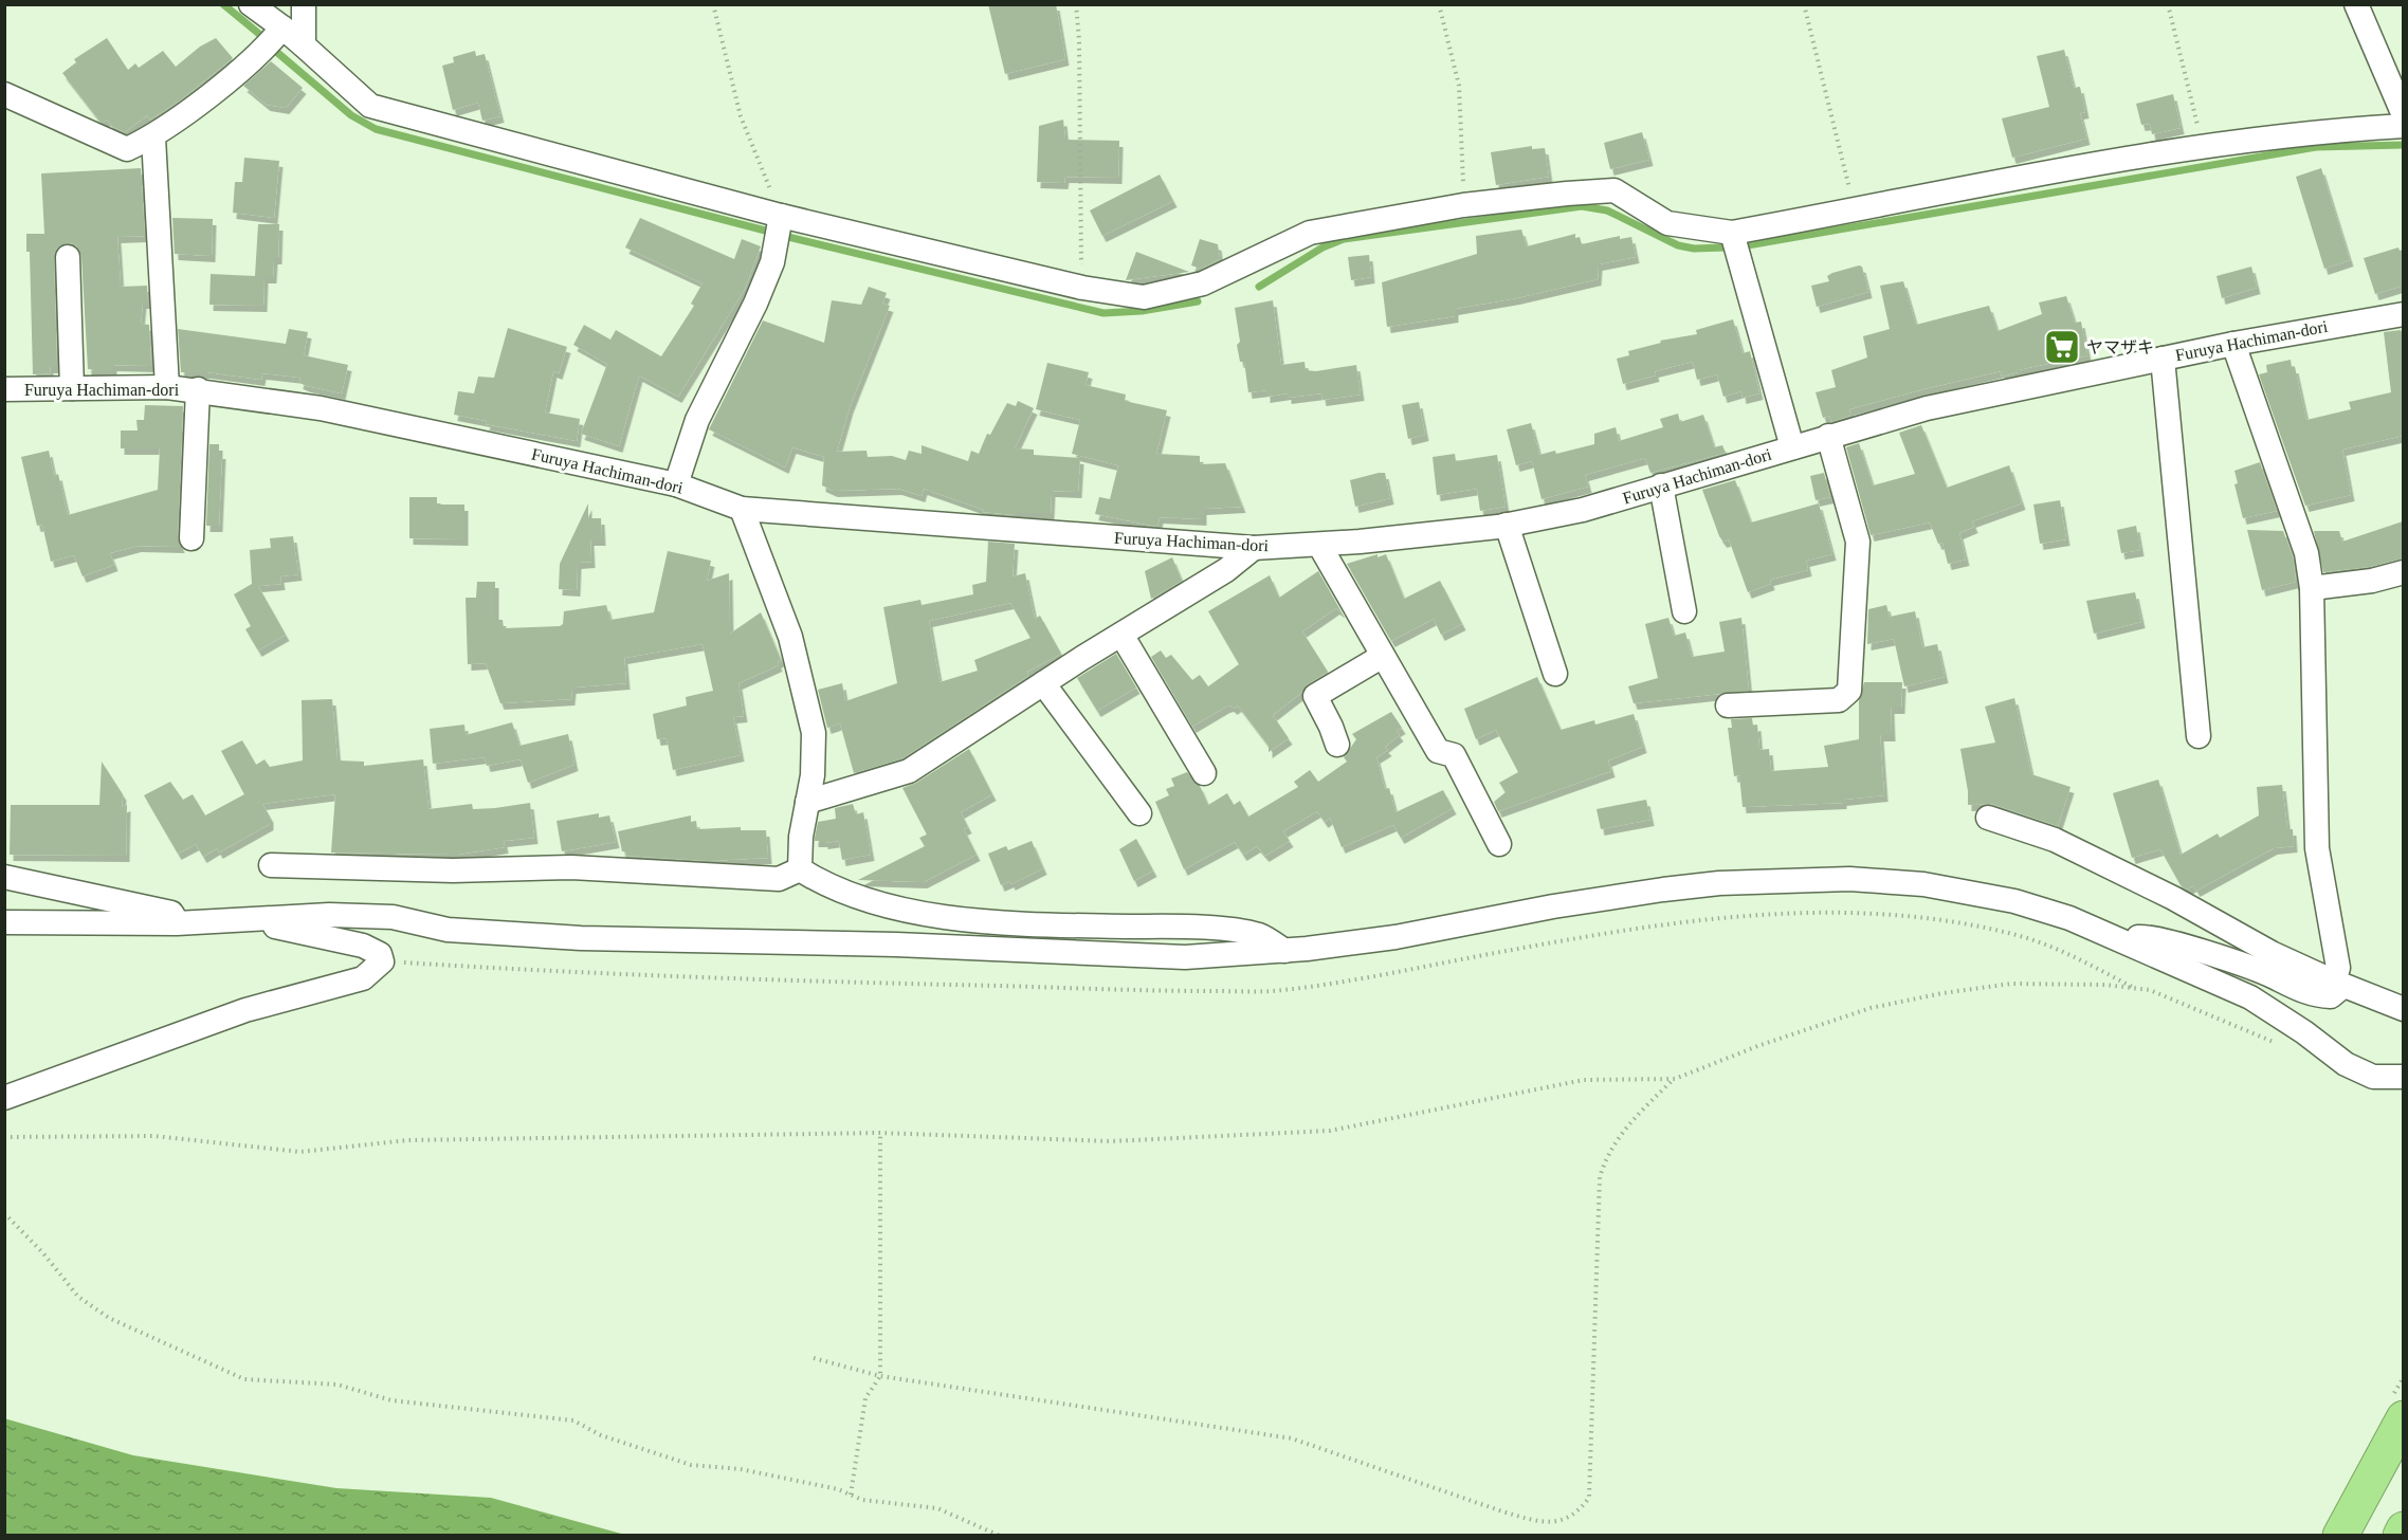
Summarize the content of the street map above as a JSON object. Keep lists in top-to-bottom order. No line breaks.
{"streets":{"street":["Furuya Hachiman-dori"]},"places":{"supermarket":["ヤマザキ"]}}
